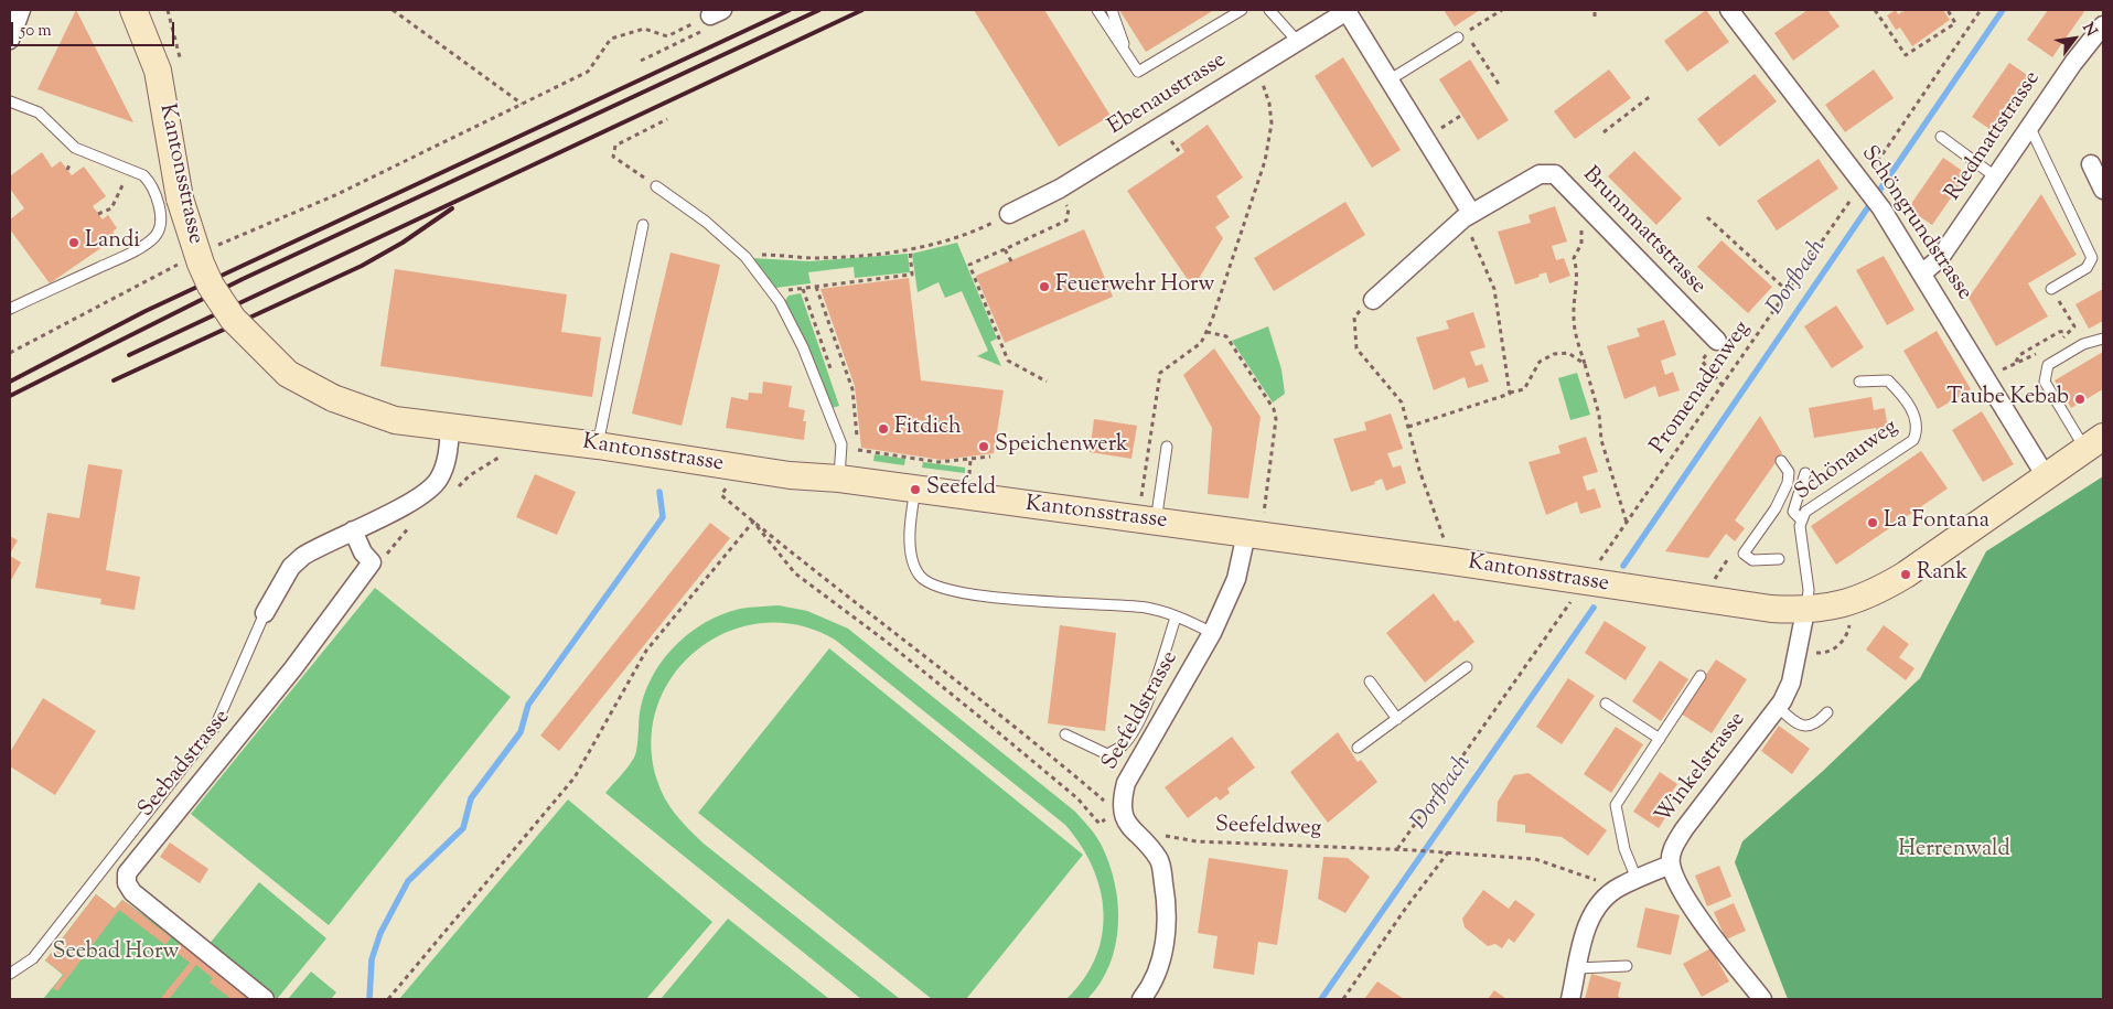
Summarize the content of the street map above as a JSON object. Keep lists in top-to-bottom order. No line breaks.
{"streets":{"main road":["Kantonsstrasse"],"street":["Ebenaustrasse","Riedmattstrasse","Schöngrundstrasse","Brunnmattstrasse","Seefeldstrasse","Seebadstrasse","Winkelstrasse"],"lane":["Schönauweg"],"path":["Promenadenweg","Seefeldweg"]},"crossings":[["Riedmattstrasse","Schöngrundstrasse"],["Kantonsstrasse","Schöngrundstrasse"],["Kantonsstrasse","Schönauweg"],["Kantonsstrasse","Seefeldstrasse"],["Kantonsstrasse","Seebadstrasse"],["Kantonsstrasse","Winkelstrasse"],["Schöngrundstrasse","Promenadenweg"],["Schönauweg","Winkelstrasse"],["Seefeldstrasse","Seefeldweg"]],"water":["Dorfbach"],"parks":["Herrenwald","Seebad Horw"],"places":["Landi","Feuerwehr Horw","Taube Kebab","Fitdich","Speichenwerk","Seefeld","La Fontana","Rank"],"scale_bar":"50 m","north":"top right"}
